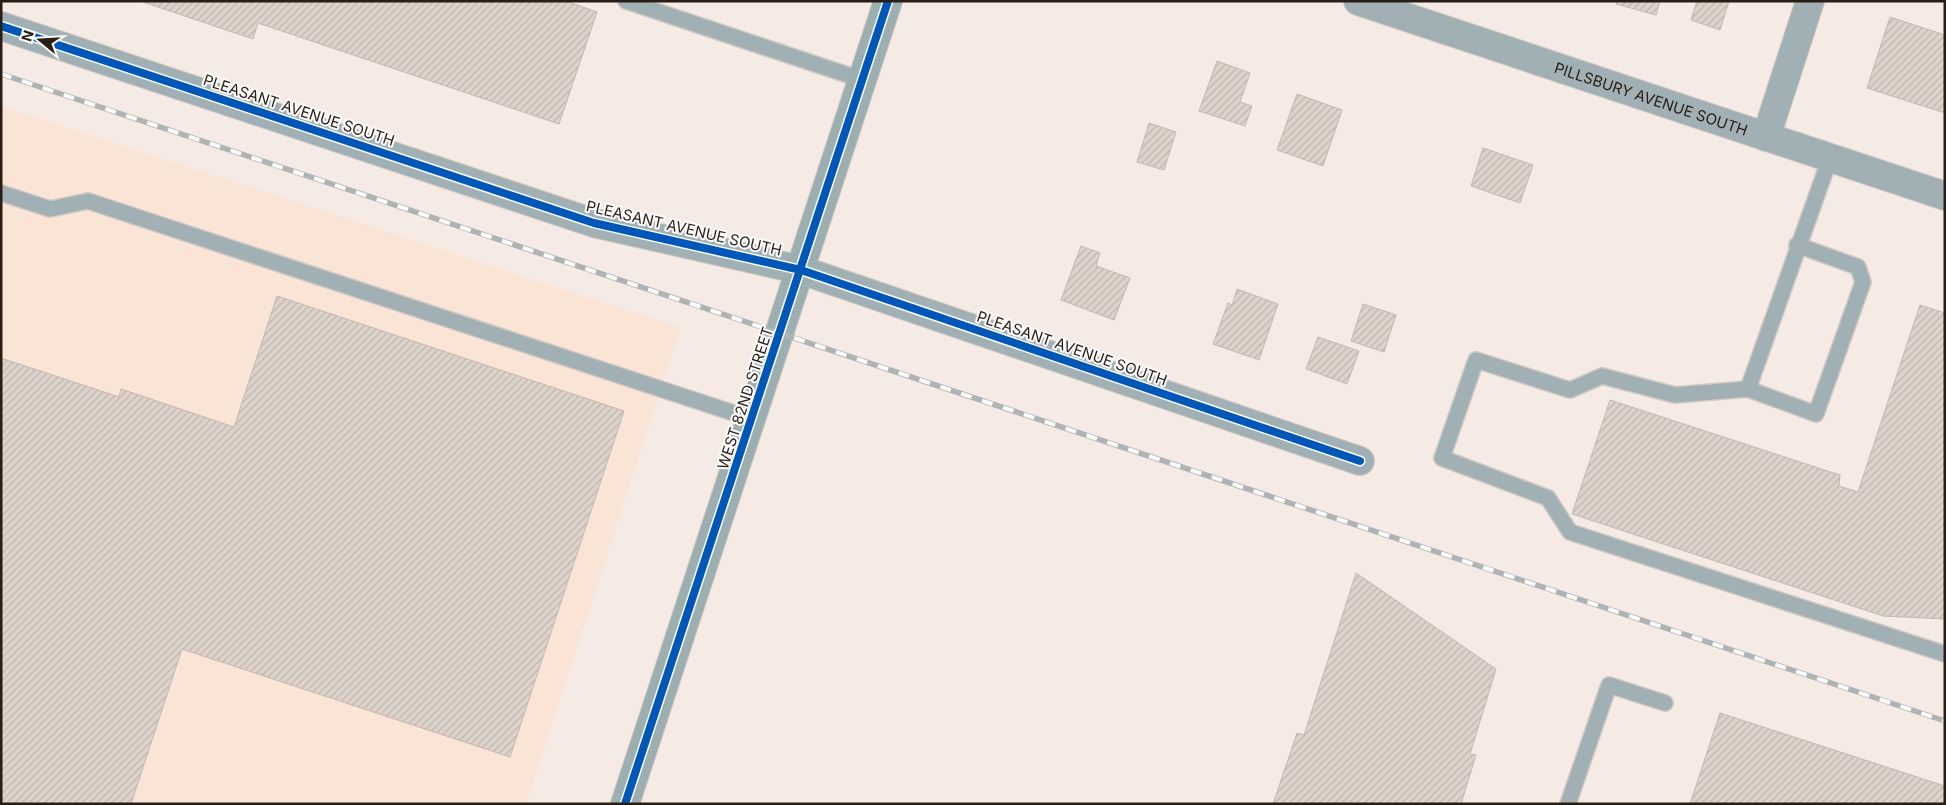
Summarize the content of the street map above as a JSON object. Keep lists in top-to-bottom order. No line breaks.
{"streets":{"street":["PILLSBURY AVENUE SOUTH","PLEASANT AVENUE SOUTH","WEST 82ND STREET"]},"crossings":[["PLEASANT AVENUE SOUTH","WEST 82ND STREET"]],"north":"left"}
